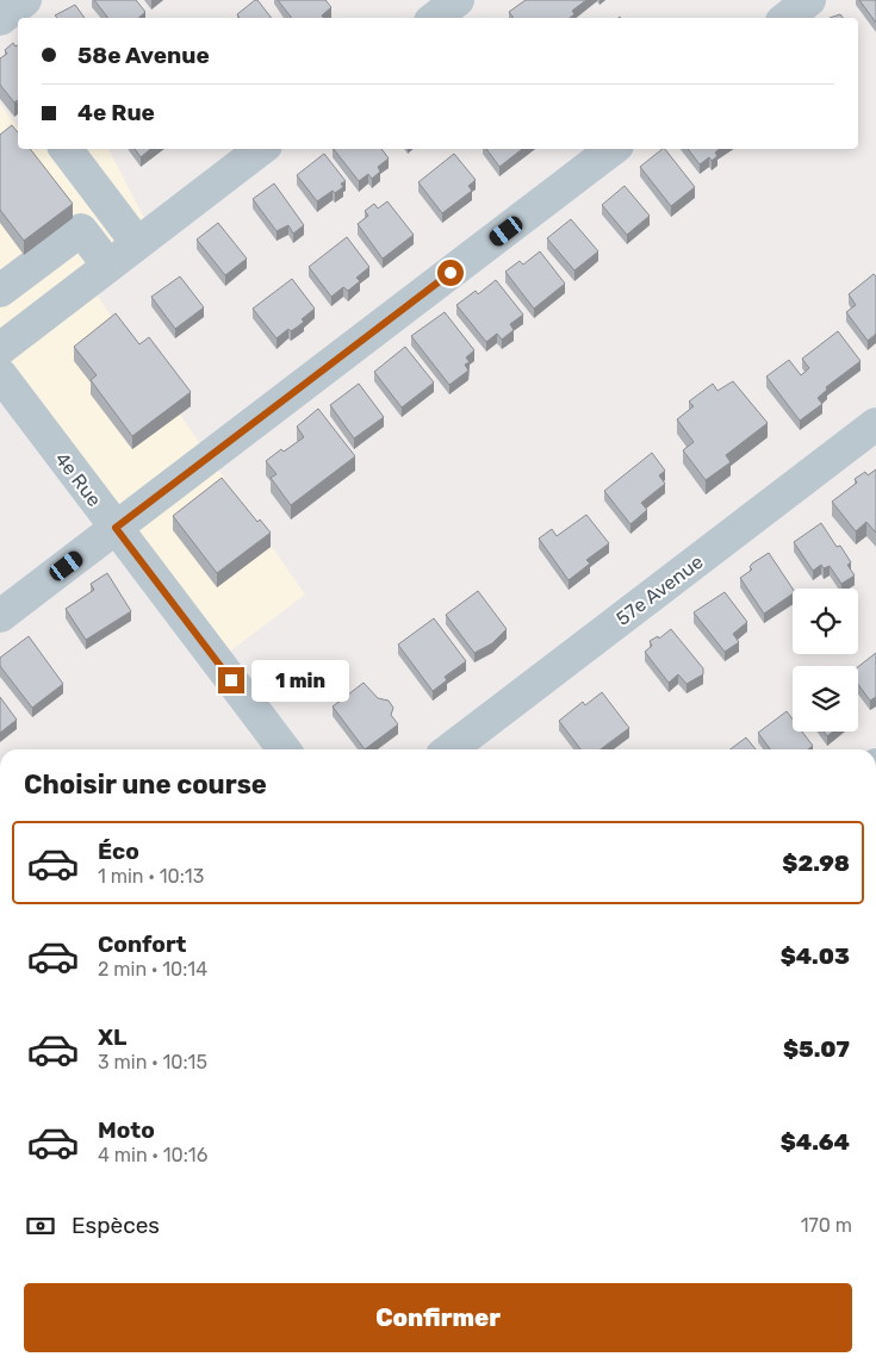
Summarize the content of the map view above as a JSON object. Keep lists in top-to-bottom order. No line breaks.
{"streets":{"street":["4e Rue","57e Avenue"]},"page":{"banner":["58e Avenue","4e Rue"],"bubble":"1 min","heading":"Choisir une course","list":[{"name":"Éco","note":"1 min · 10:13","value":"$2.98"},{"name":"Confort","note":"2 min · 10:14","value":"$4.03"},{"name":"XL","note":"3 min · 10:15","value":"$5.07"},{"name":"Moto","note":"4 min · 10:16","value":"$4.64"}],"pay":["Espèces","170 m"],"buttons":"Confirmer"}}
